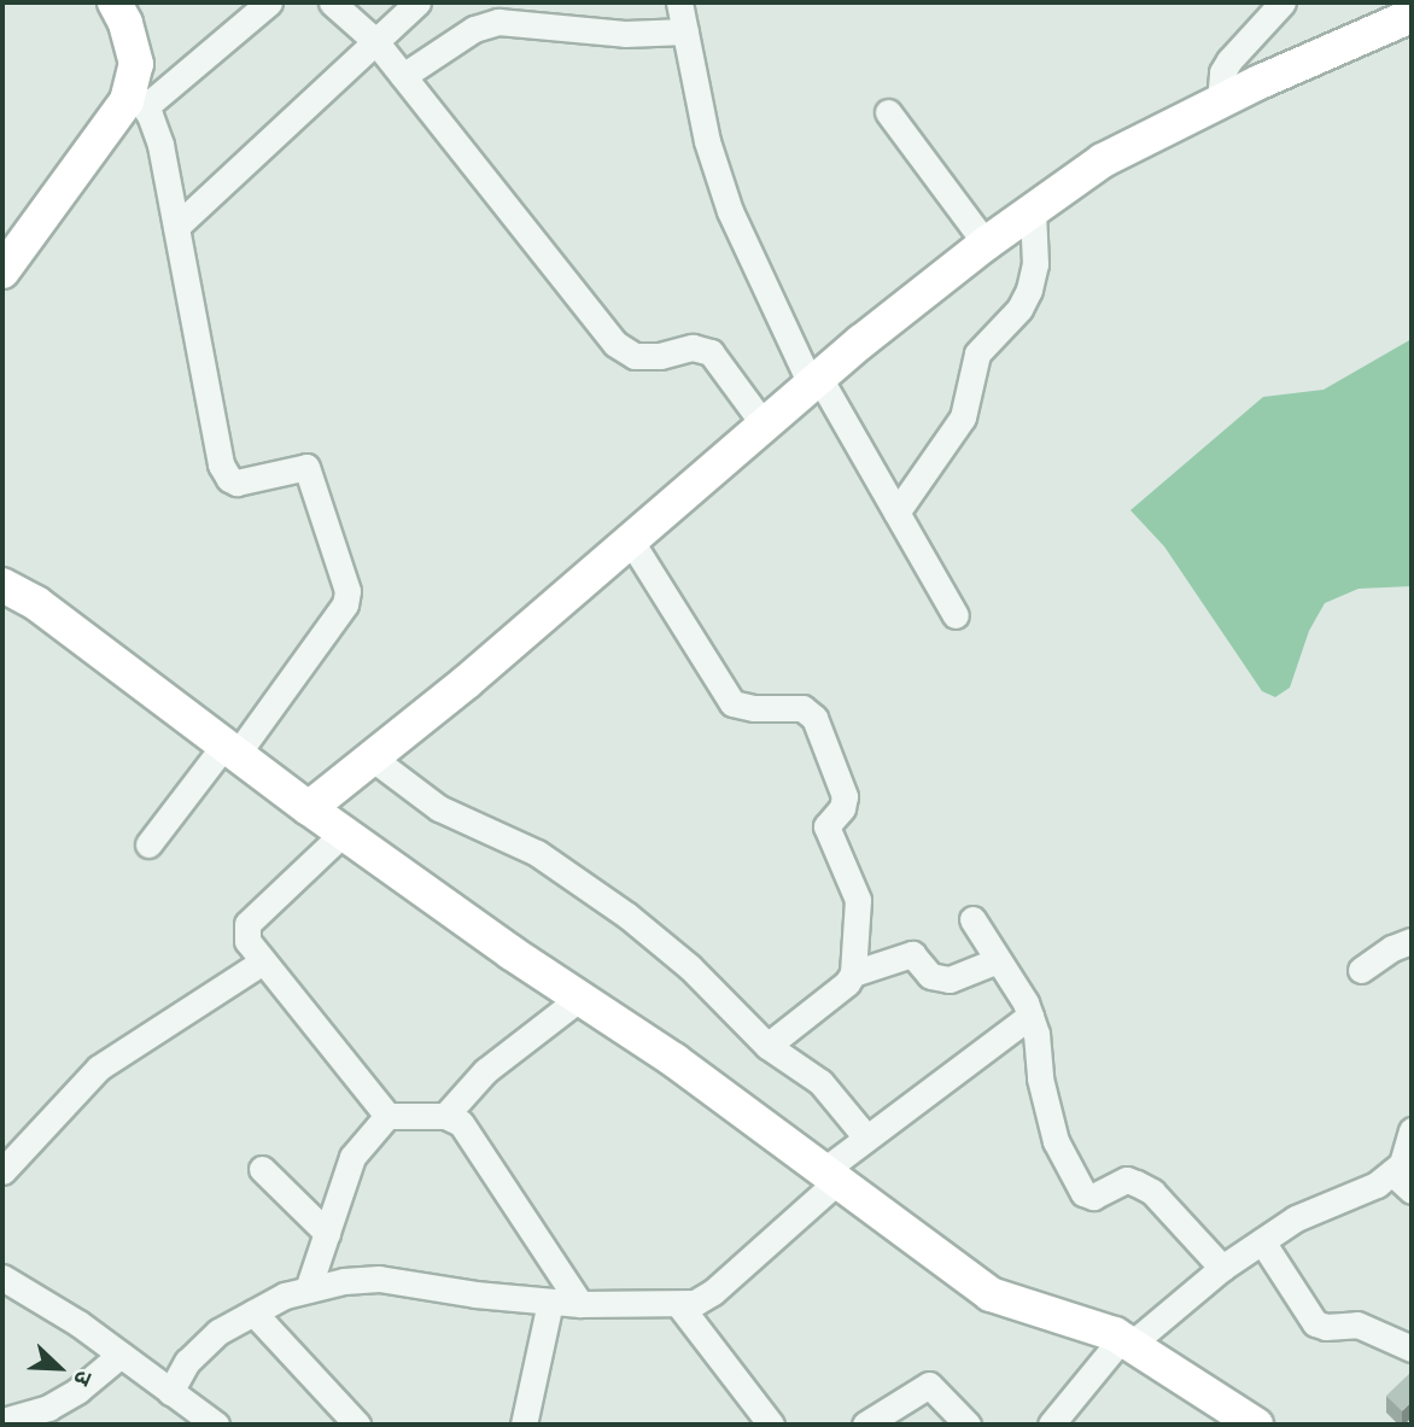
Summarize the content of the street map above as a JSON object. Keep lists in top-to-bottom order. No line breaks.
{"north":"bottom right"}
